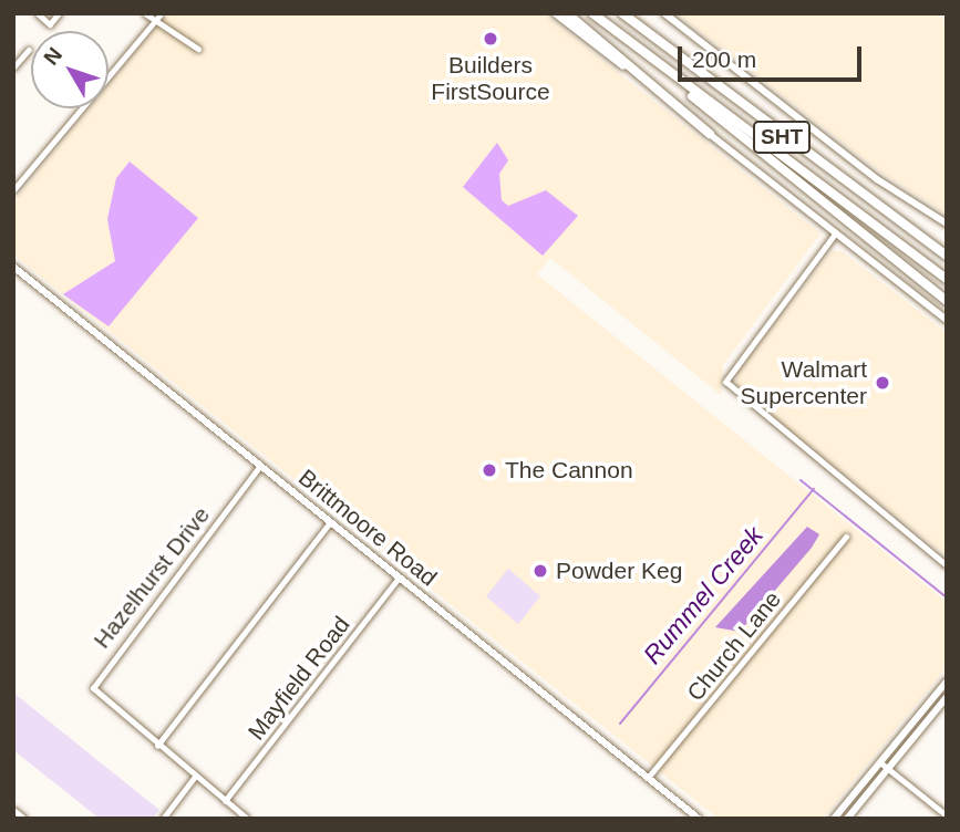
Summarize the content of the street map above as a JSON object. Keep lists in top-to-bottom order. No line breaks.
{"streets":{"highway":["SHT"],"main road":["Brittmoore Road"],"street":["Hazelhurst Drive","Church Lane","Mayfield Road"]},"crossings":[["Brittmoore Road","Hazelhurst Drive"],["Brittmoore Road","Church Lane"],["Brittmoore Road","Mayfield Road"],["Hazelhurst Drive","Mayfield Road"]],"water":["Rummel Creek"],"places":["Builders FirstSource","Walmart Supercenter","The Cannon","Powder Keg"],"scale_bar":"200 m","north":"top left"}
